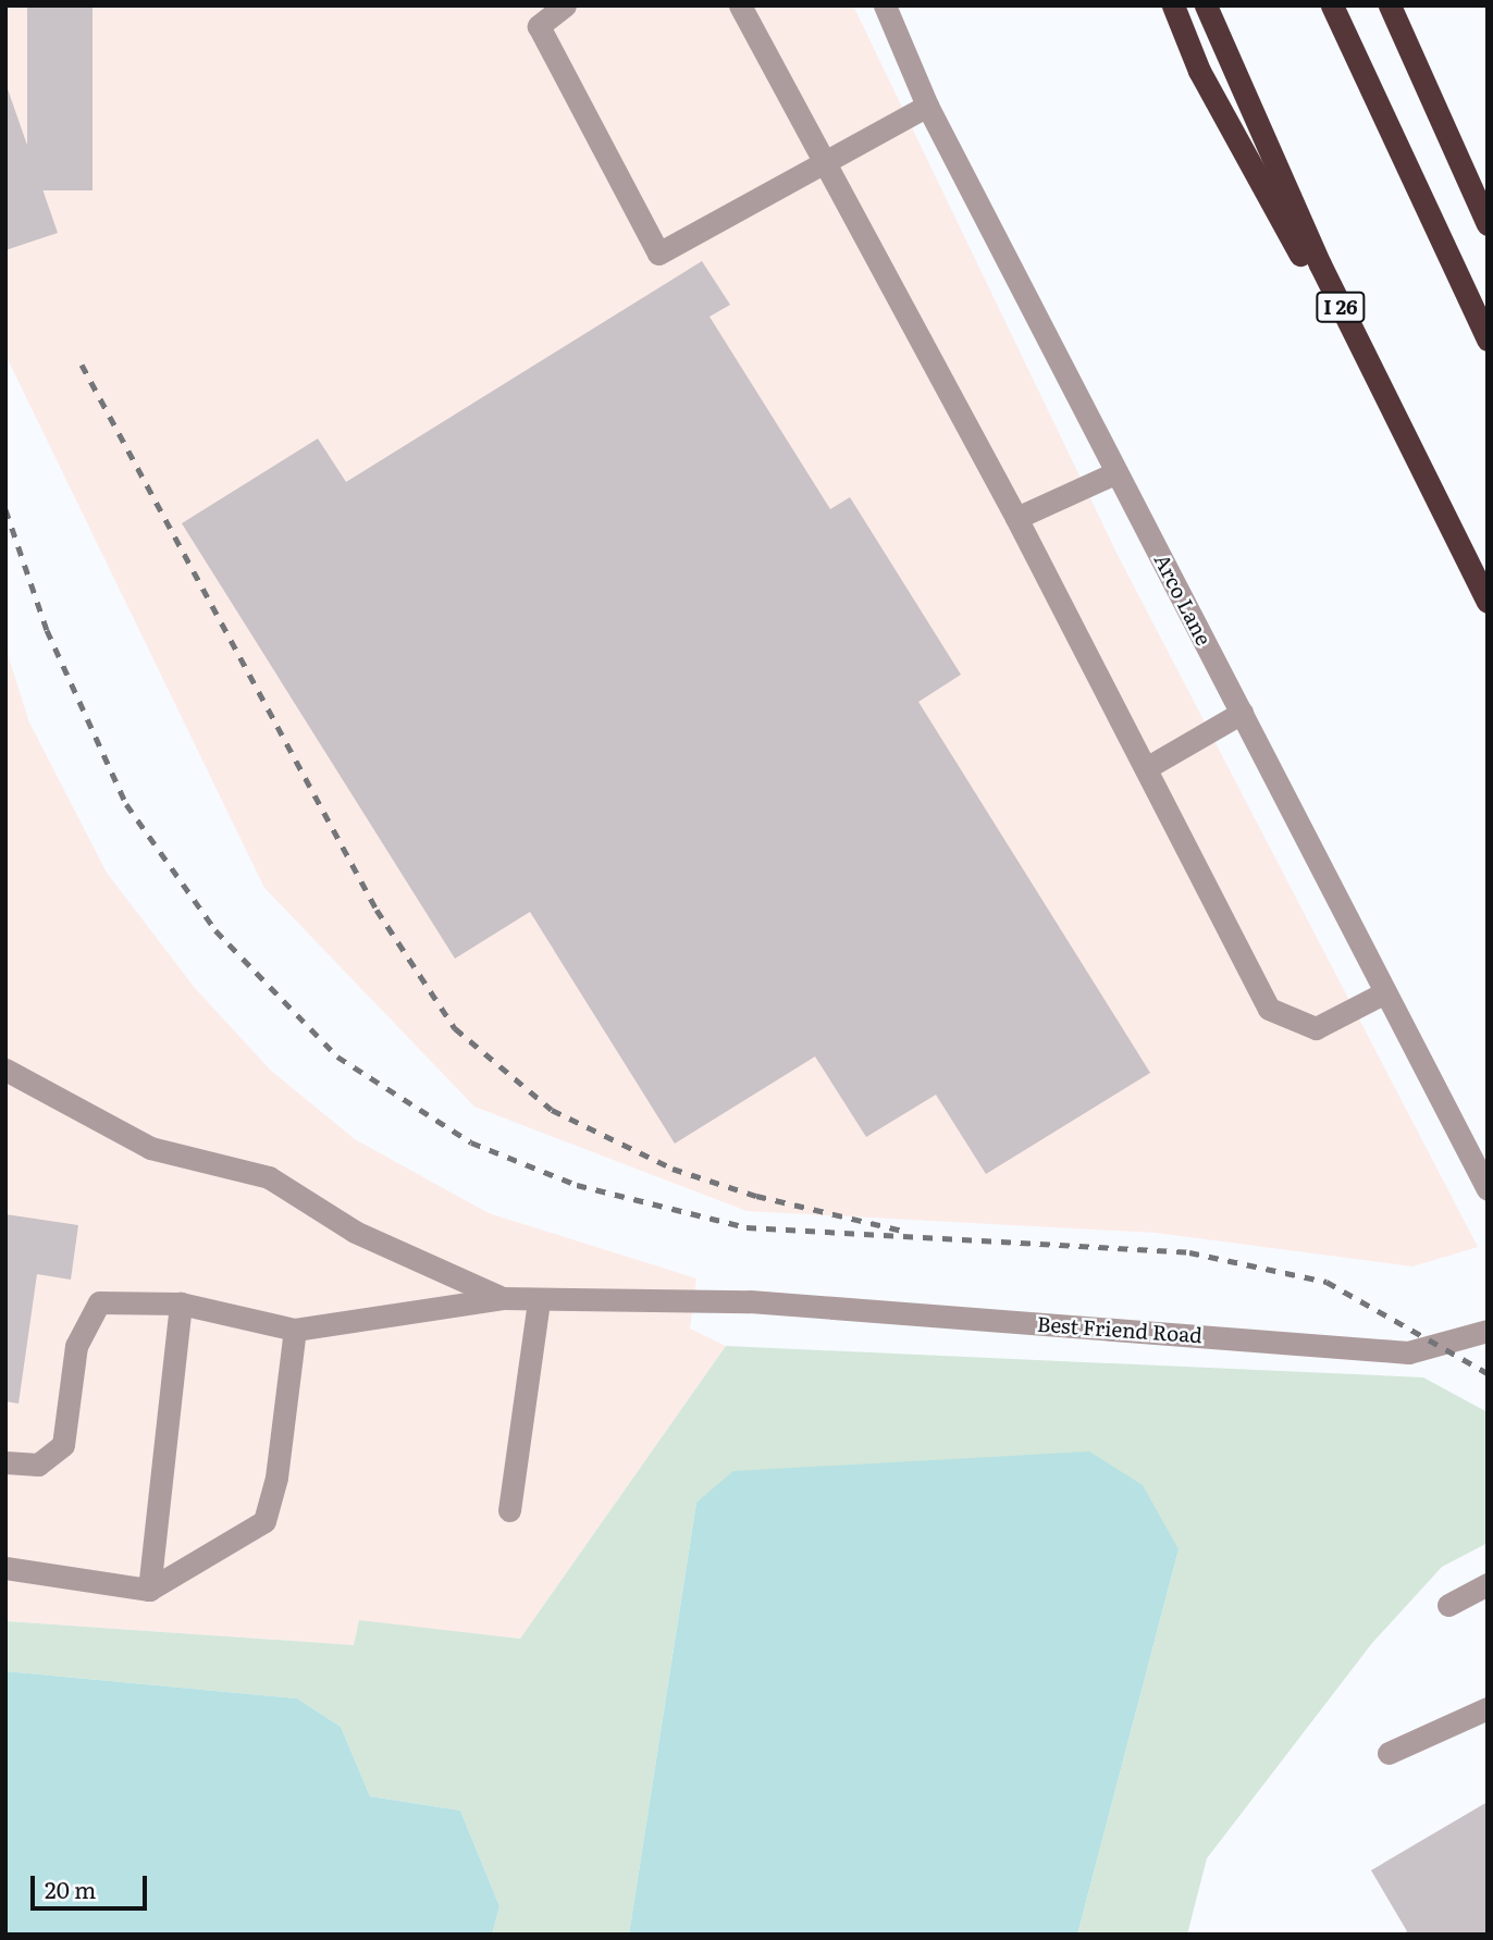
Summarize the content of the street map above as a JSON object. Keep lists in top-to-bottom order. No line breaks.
{"streets":{"highway":["I 26"],"street":["Arco Lane","Best Friend Road"]},"scale_bar":"20 m"}
